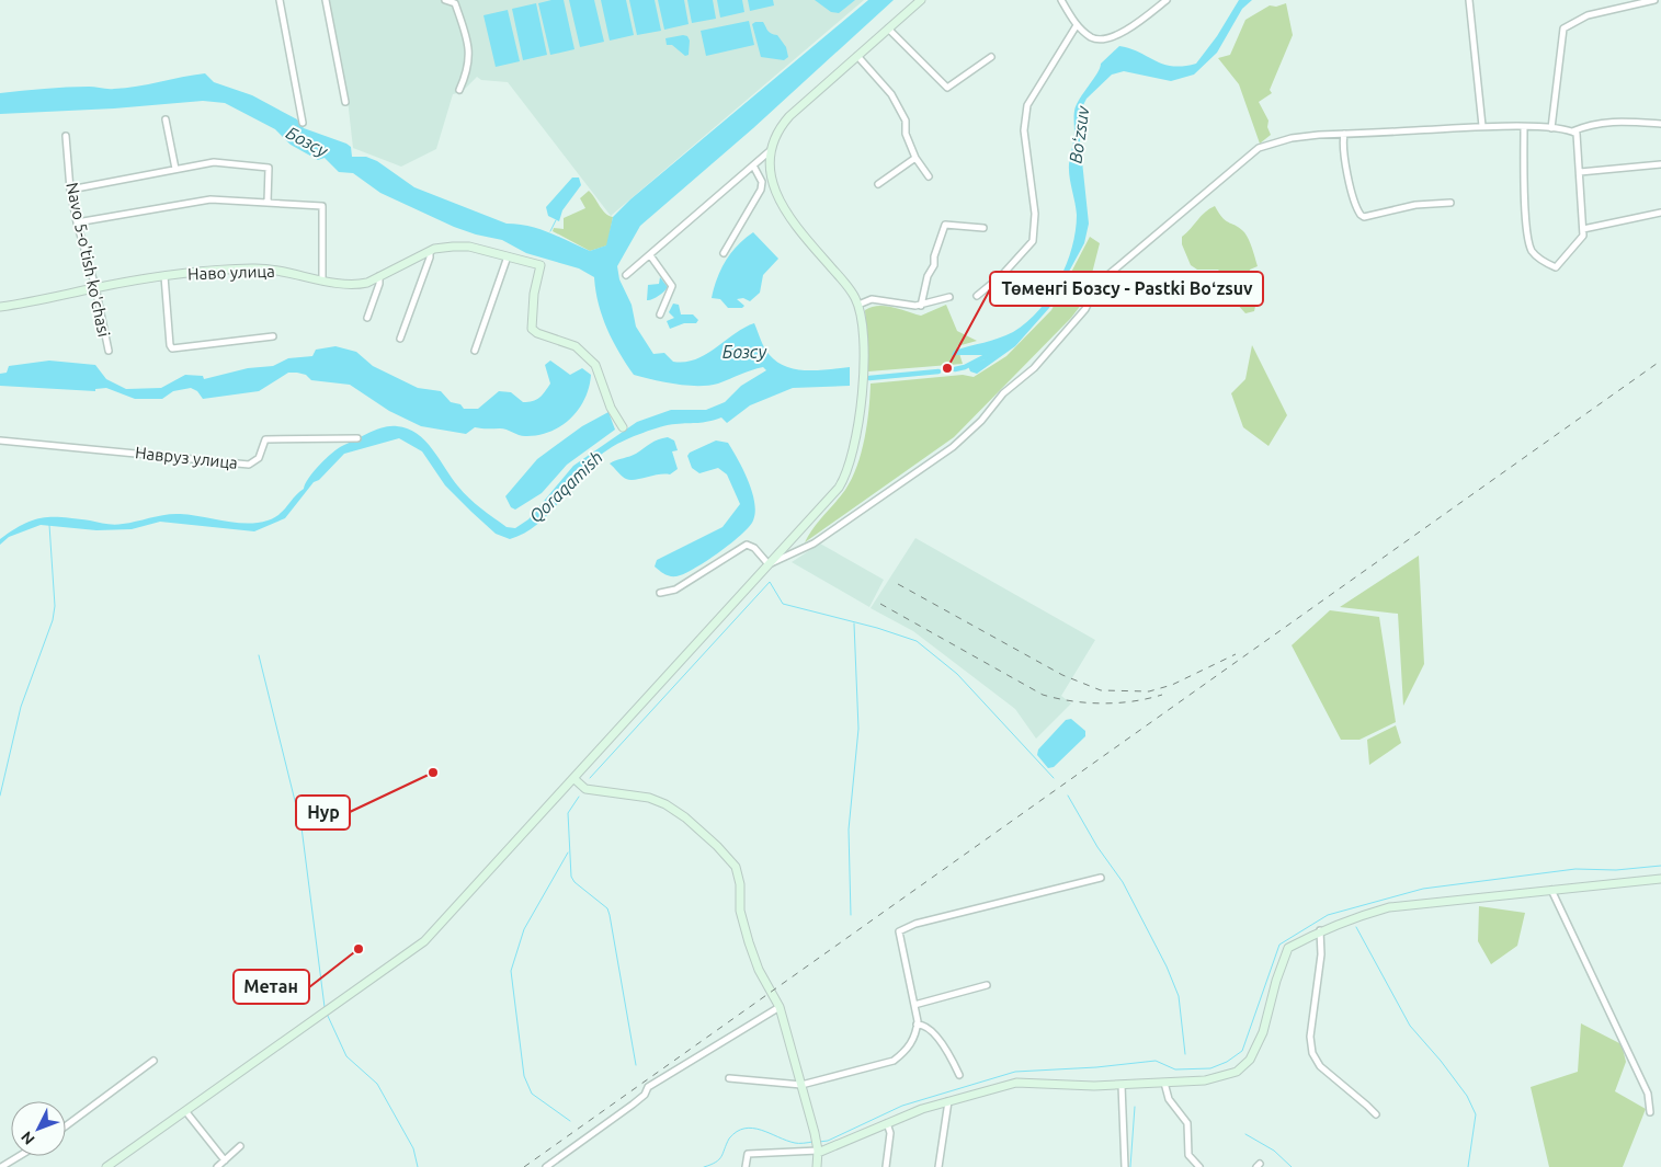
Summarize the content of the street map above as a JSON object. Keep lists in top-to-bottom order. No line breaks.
{"streets":{"main road":["Наво улица"],"street":["Navo 5-o'tish ko'chasi","Навруз улица"]},"crossings":[["Navo 5-o'tish ko'chasi","Наво улица"]],"water":["Boʻzsuv","Бозсу","Qoraqamish"],"places":["Төменгі Бозсу - Pastki Boʻzsuv","Нур","Метан"],"north":"bottom left"}
